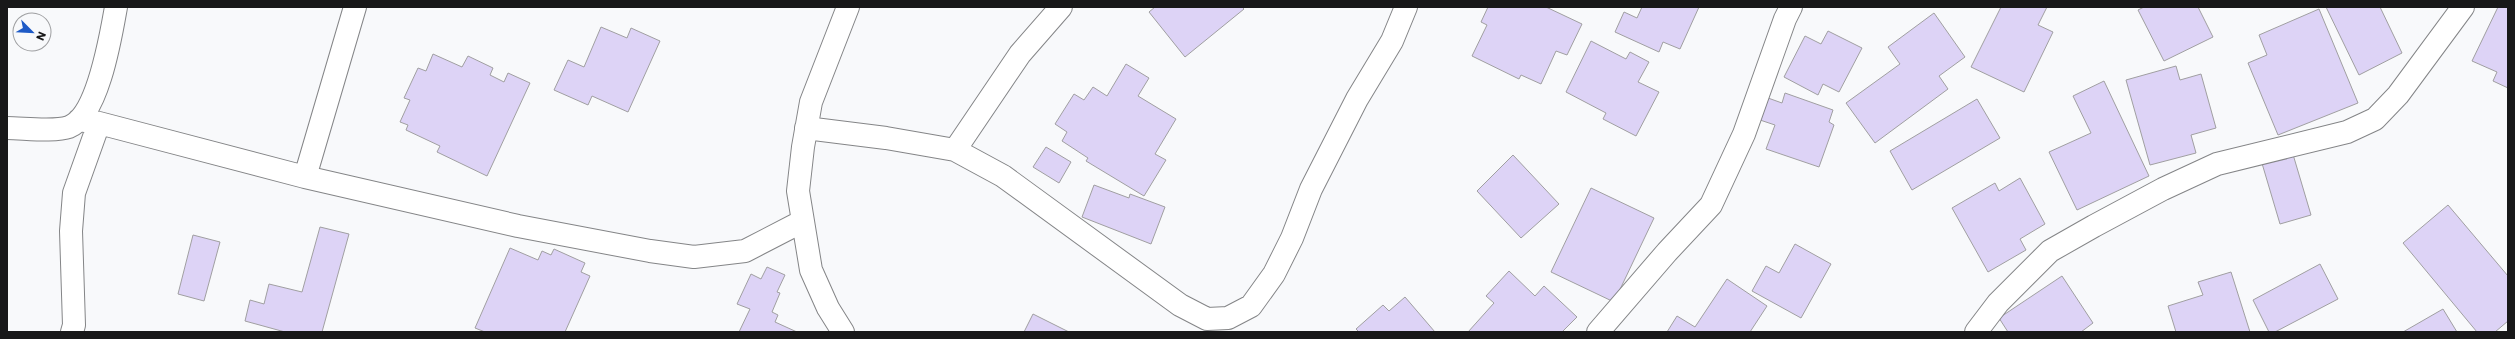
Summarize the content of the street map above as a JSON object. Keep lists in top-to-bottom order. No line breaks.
{"north":"bottom right"}
